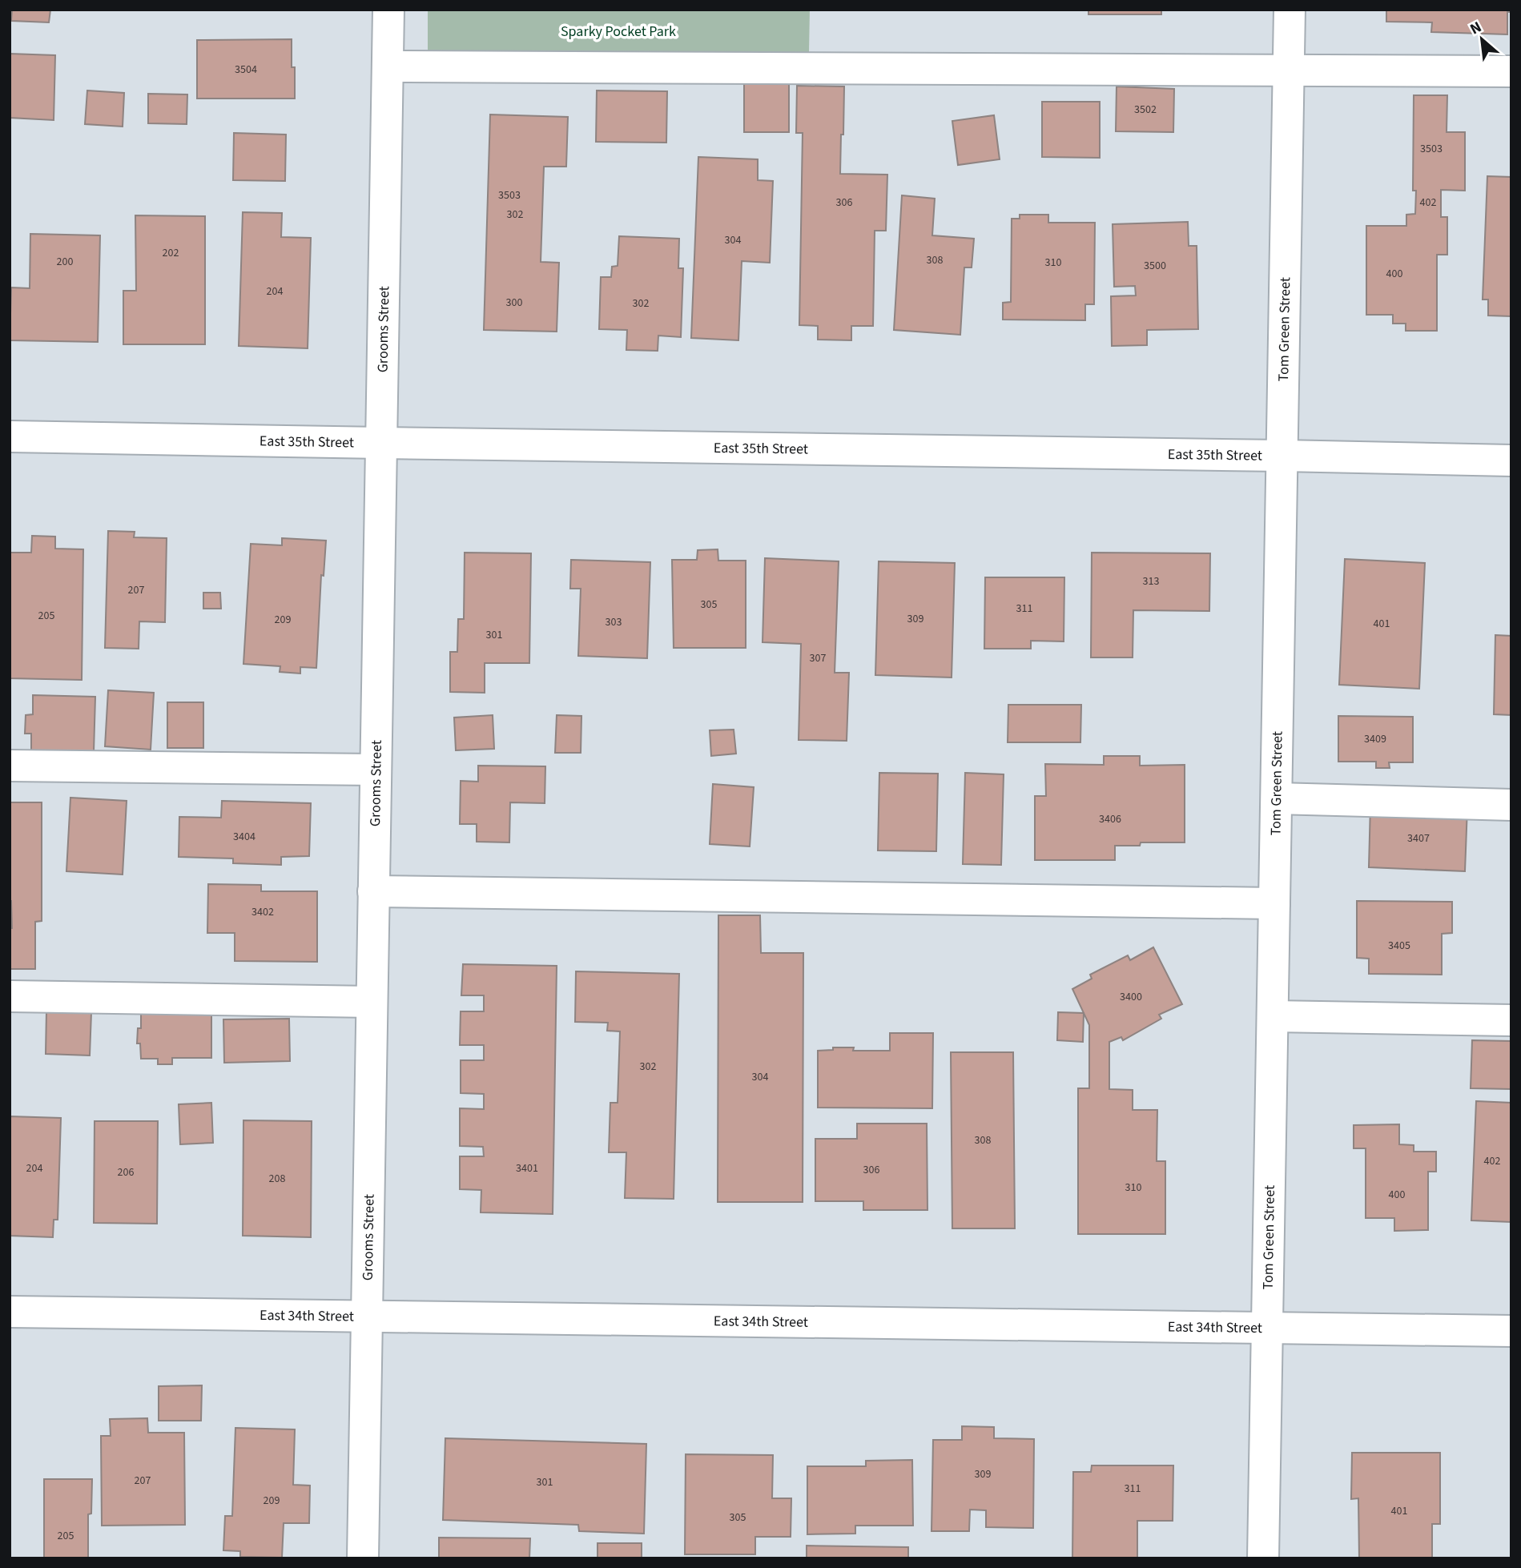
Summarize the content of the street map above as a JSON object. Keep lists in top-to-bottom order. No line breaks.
{"streets":{"street":["Grooms Street","Tom Green Street","East 35th Street","East 34th Street"]},"crossings":[["Grooms Street","East 35th Street"],["Grooms Street","East 34th Street"],["Tom Green Street","East 35th Street"],["Tom Green Street","East 34th Street"]],"parks":["Sparky Pocket Park"],"house_numbers":["3504","3502","3503","3503","306","402","302","304","202","308","200","310","3500","400","204","300","302","313","207","305","311","205","309","209","303","401","301","307","3409","3406","3404","3407","3402","3405","3400","302","304","308","402","204","3401","306","206","208","310","400","309","207","301","311","209","401","305","205"],"north":"top left"}
